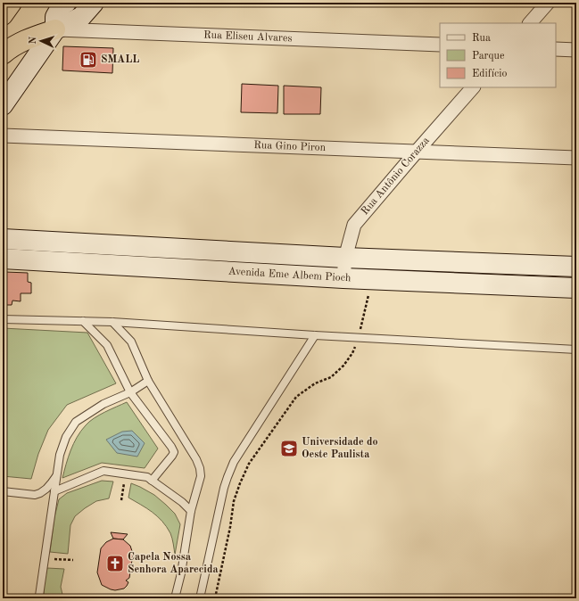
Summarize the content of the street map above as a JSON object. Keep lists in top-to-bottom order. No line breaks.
{"streets":{"street":["Rua Eliseu Alvares","Rua Gino Piron","Rua Antônio Corazza","Avenida Eme Albem Pioch"]},"crossings":[["Rua Gino Piron","Rua Antônio Corazza"],["Rua Antônio Corazza","Avenida Eme Albem Pioch"]],"places":{"fuel station":["SMALL"],"school or university":["Universidade do Oeste Paulista"],"church":["Capela Nossa Senhora Aparecida"]},"legend":["Rua","Parque","Edifício"],"north":"left"}
